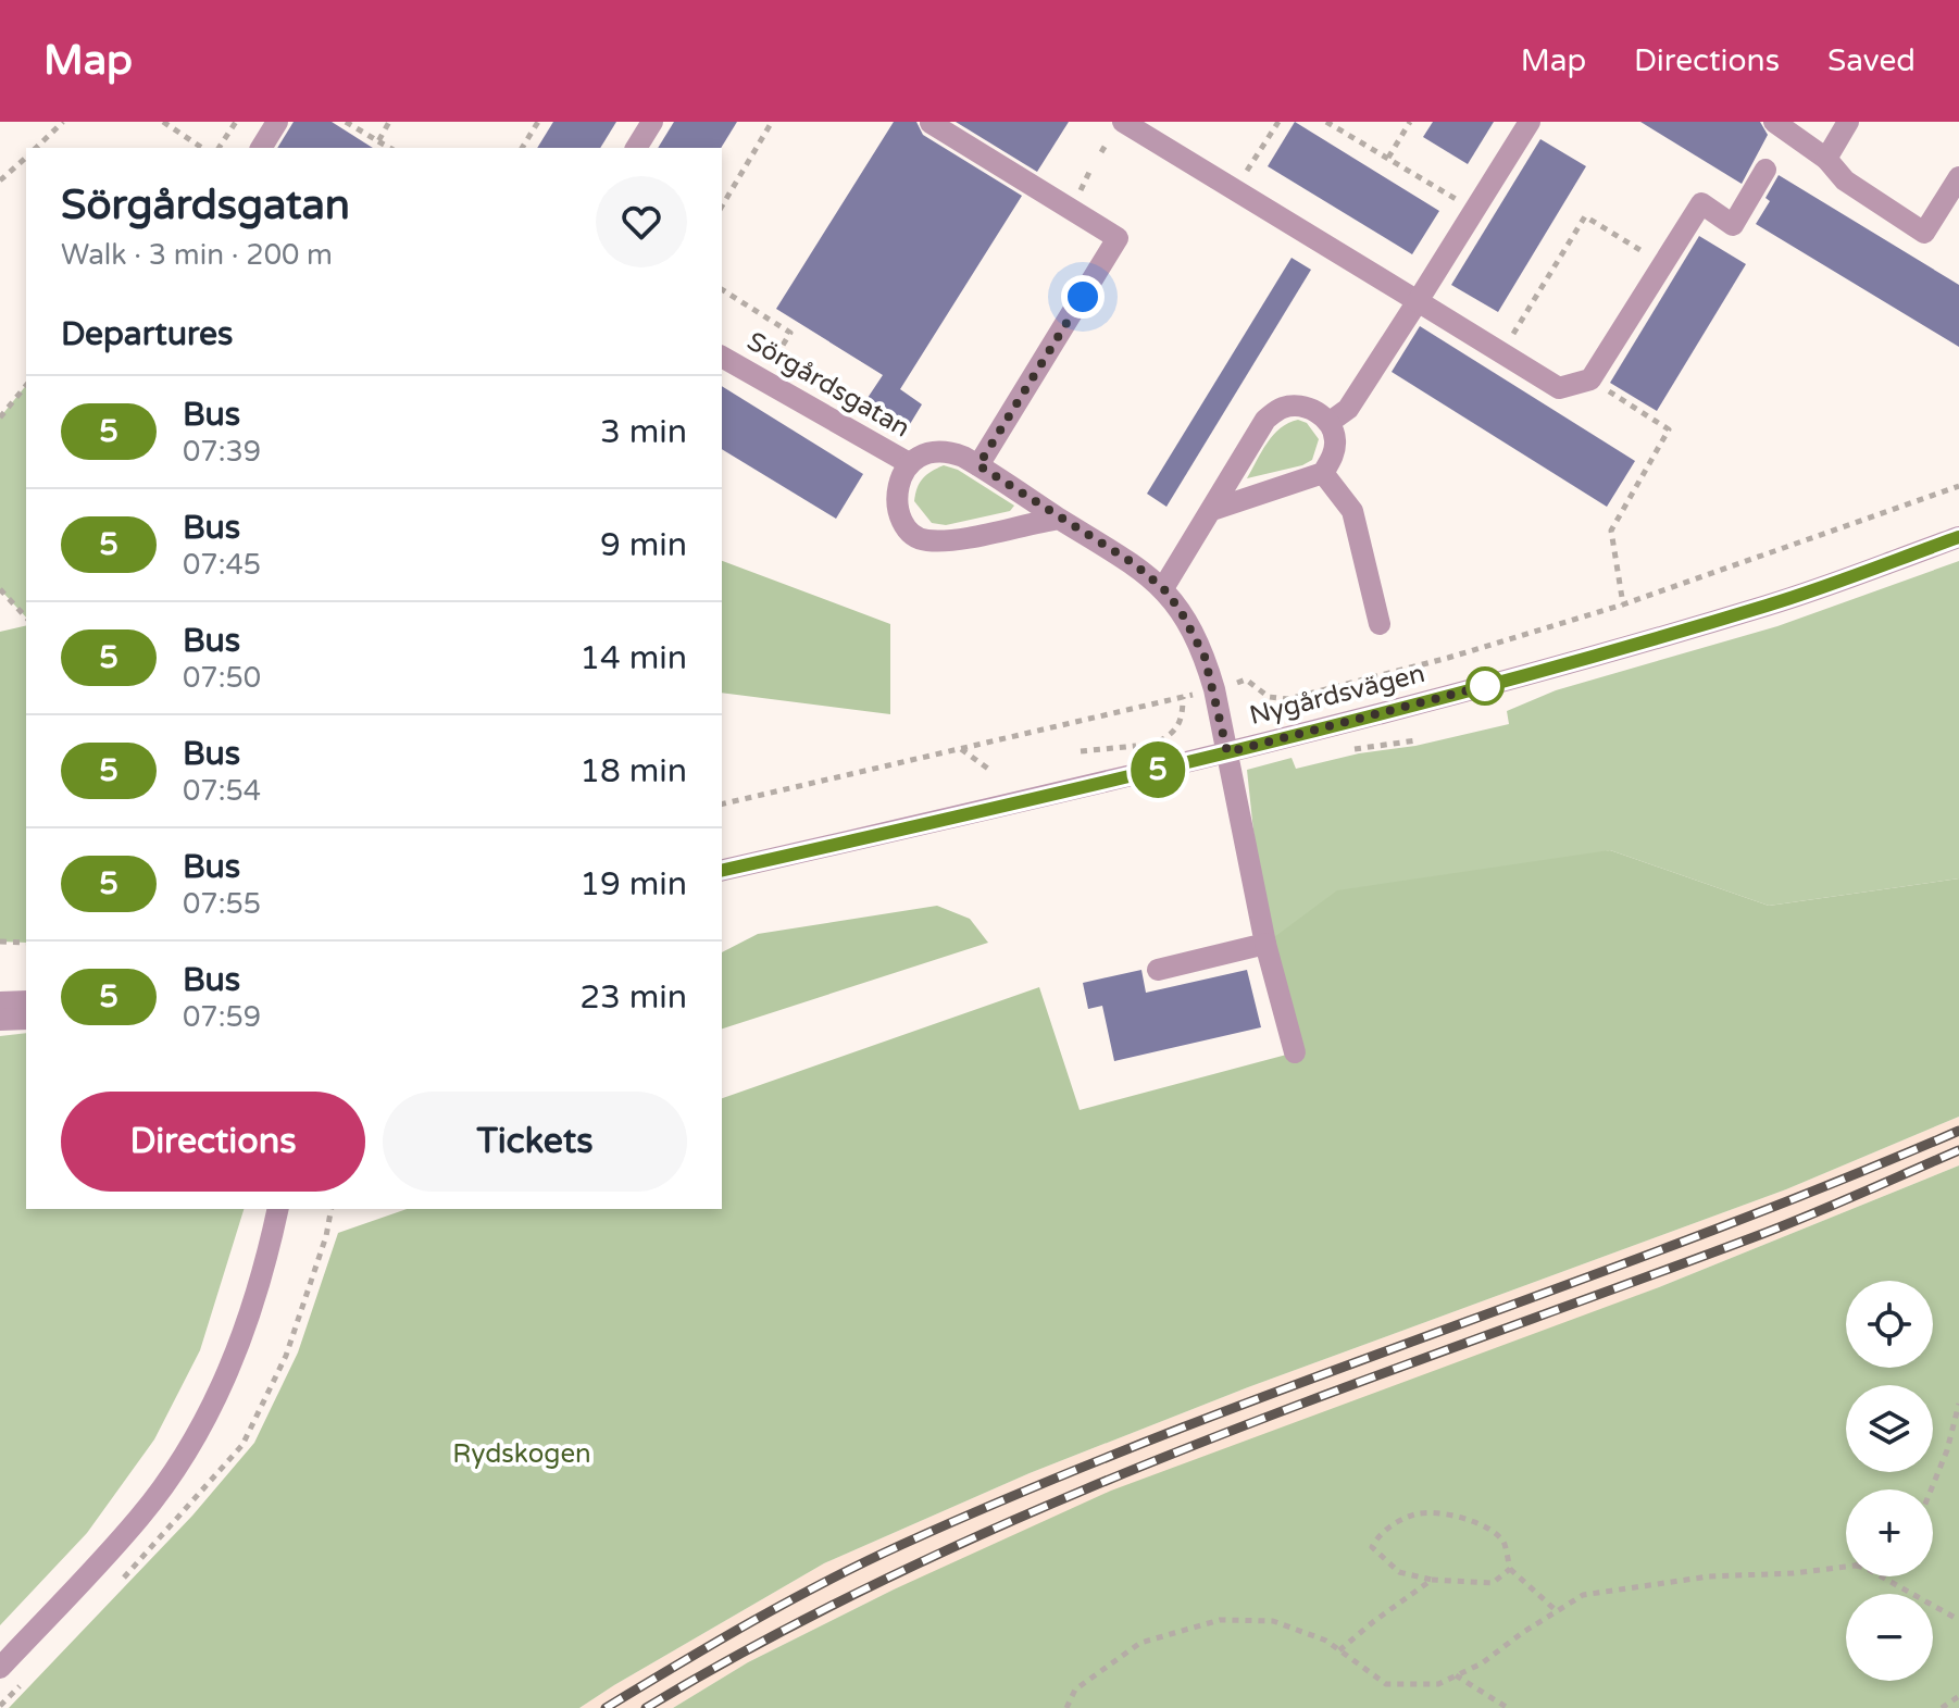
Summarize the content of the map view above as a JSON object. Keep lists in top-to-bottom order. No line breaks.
{"streets":{"street":["Sörgårdsgatan","Nygårdsvägen"]},"crossings":[["Sörgårdsgatan","Nygårdsvägen"]],"parks":["Rydskogen"],"lines":["bus line 5"],"page":{"header":"Map","nav":["Map","Directions","Saved"],"on_map":"5","heading":[["Sörgårdsgatan","Walk · 3 min · 200 m"],"Departures"],"list":[{"mark":"5","name":"Bus","note":"07:39","value":"3 min"},{"mark":"5","name":"Bus","note":"07:45","value":"9 min"},{"mark":"5","name":"Bus","note":"07:50","value":"14 min"},{"mark":"5","name":"Bus","note":"07:54","value":"18 min"},{"mark":"5","name":"Bus","note":"07:55","value":"19 min"},{"mark":"5","name":"Bus","note":"07:59","value":"23 min"}],"buttons":["Directions","Tickets"],"map_buttons":["+","−"]}}
